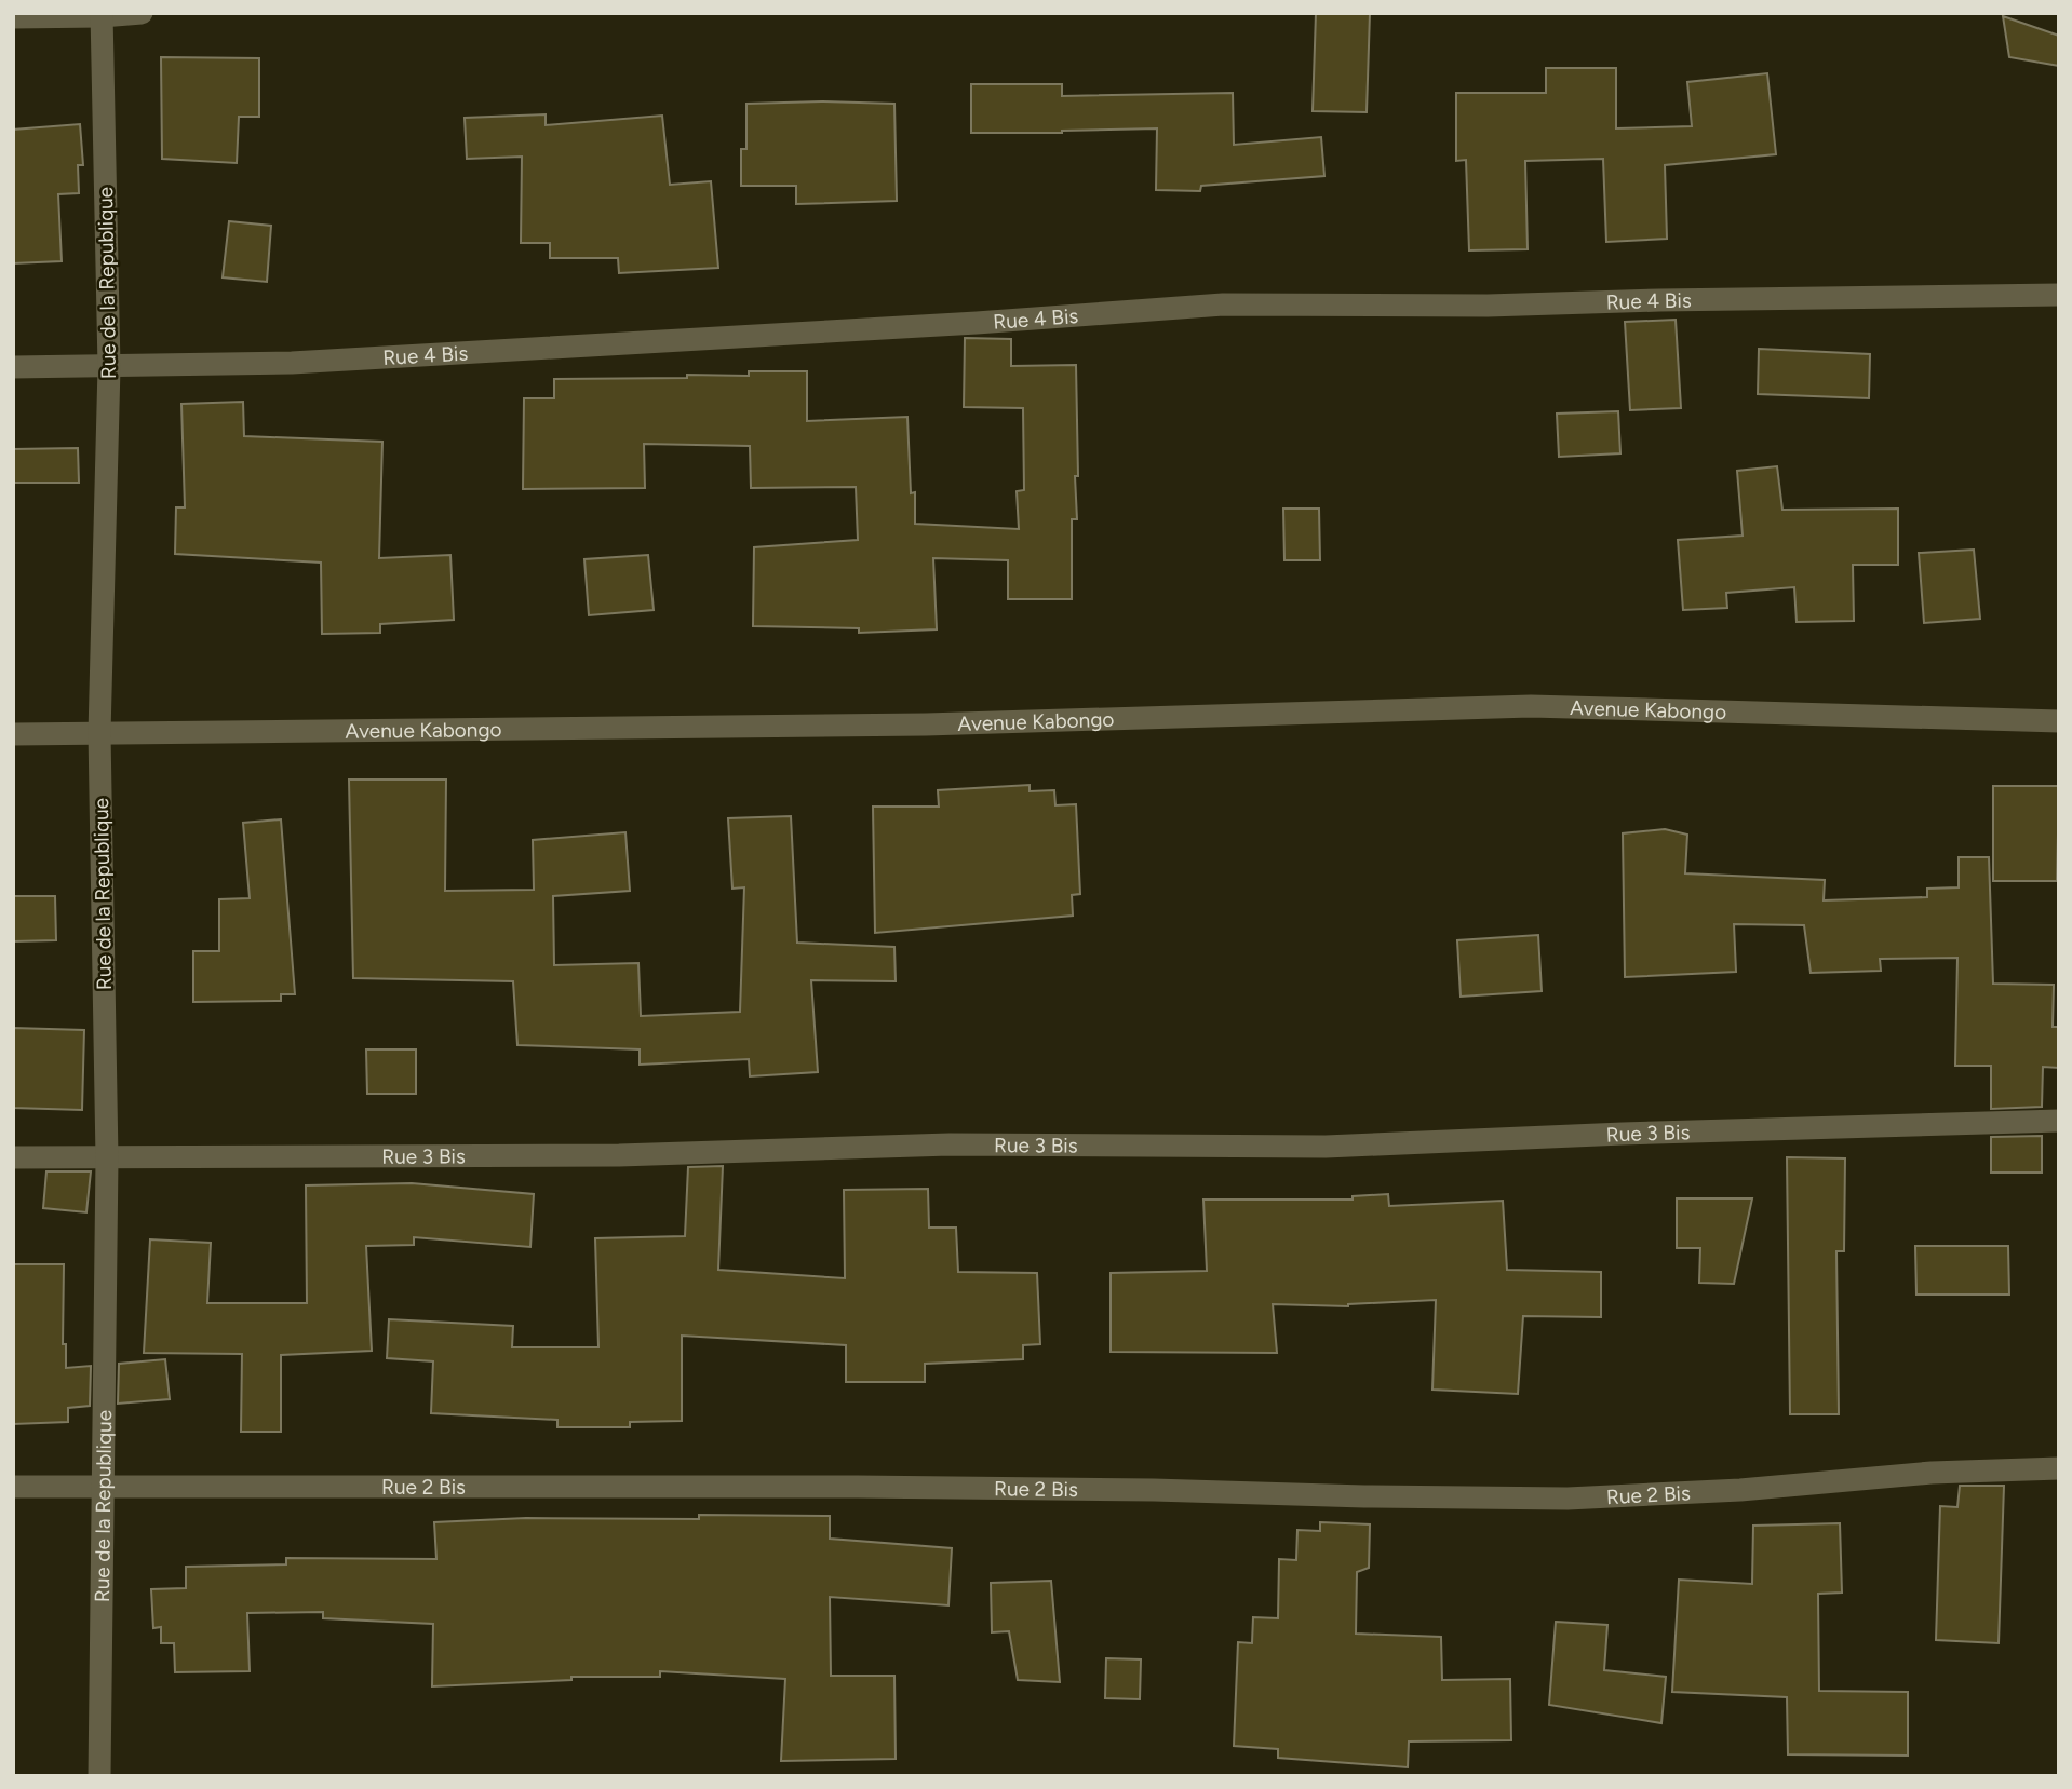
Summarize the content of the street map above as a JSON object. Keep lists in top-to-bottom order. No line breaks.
{"streets":{"street":["Rue de la Republique","Rue 4 Bis","Avenue Kabongo","Rue 3 Bis","Rue 2 Bis"]},"crossings":[["Rue de la Republique","Rue 4 Bis"],["Rue de la Republique","Avenue Kabongo"],["Rue de la Republique","Rue 3 Bis"],["Rue de la Republique","Rue 2 Bis"]]}
